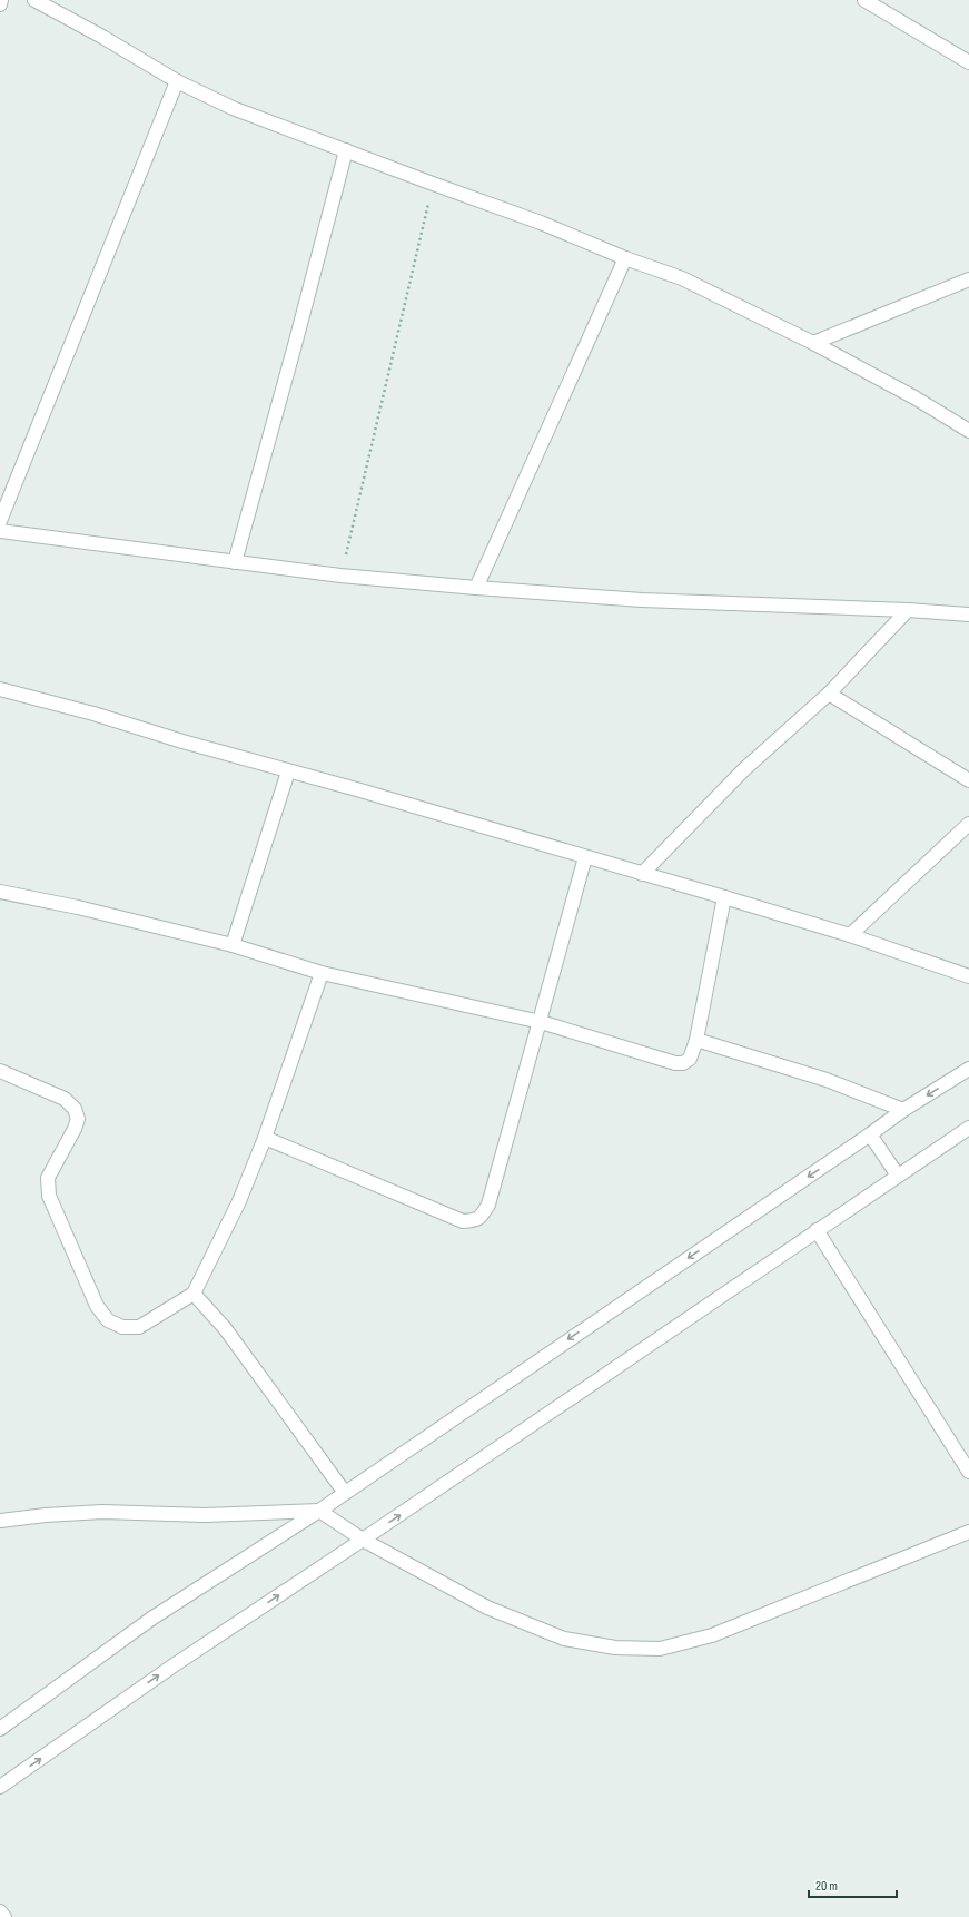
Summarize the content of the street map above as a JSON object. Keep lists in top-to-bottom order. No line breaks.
{"scale_bar":"20 m"}
